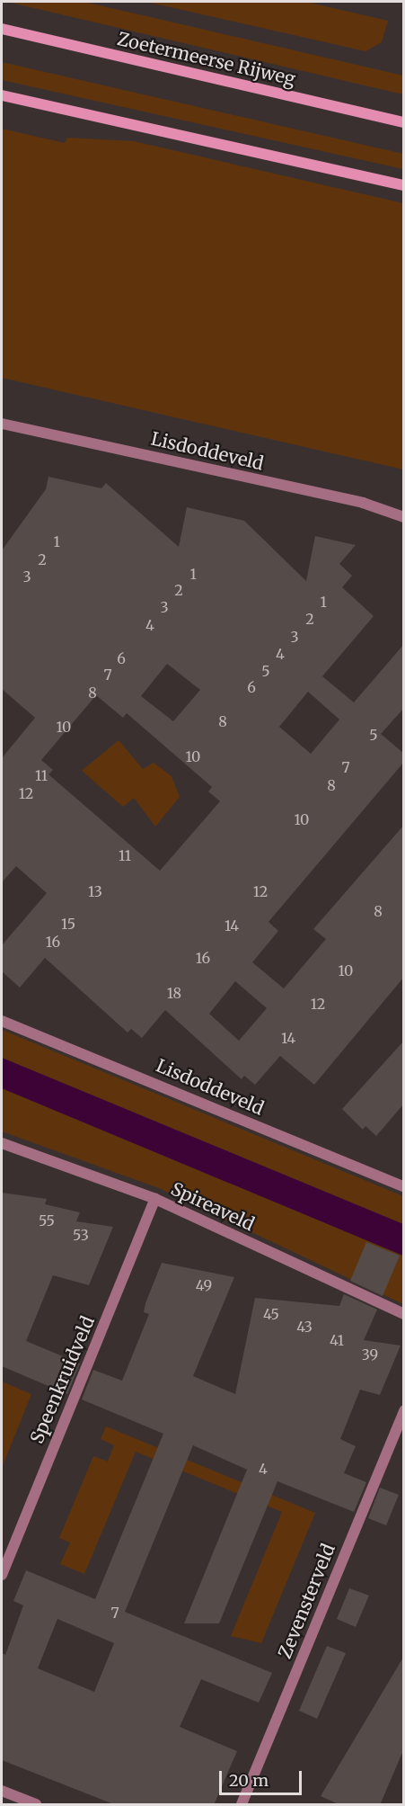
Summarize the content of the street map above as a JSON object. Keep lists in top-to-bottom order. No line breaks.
{"streets":{"main road":["Zoetermeerse Rijweg"],"street":["Lisdoddeveld","Spireaveld","Speenkruidveld","Zevensterveld"]},"crossings":[["Spireaveld","Speenkruidveld"]],"house_numbers":["1","2","1","3","2","1","3","2","4","3","4","6","5","7","6","8","8","10","5","10","7","11","8","12","10","11","13","12","8","15","14","16","16","10","18","12","14","55","53","49","45","43","41","39","4","7"],"scale_bar":"20 m"}
